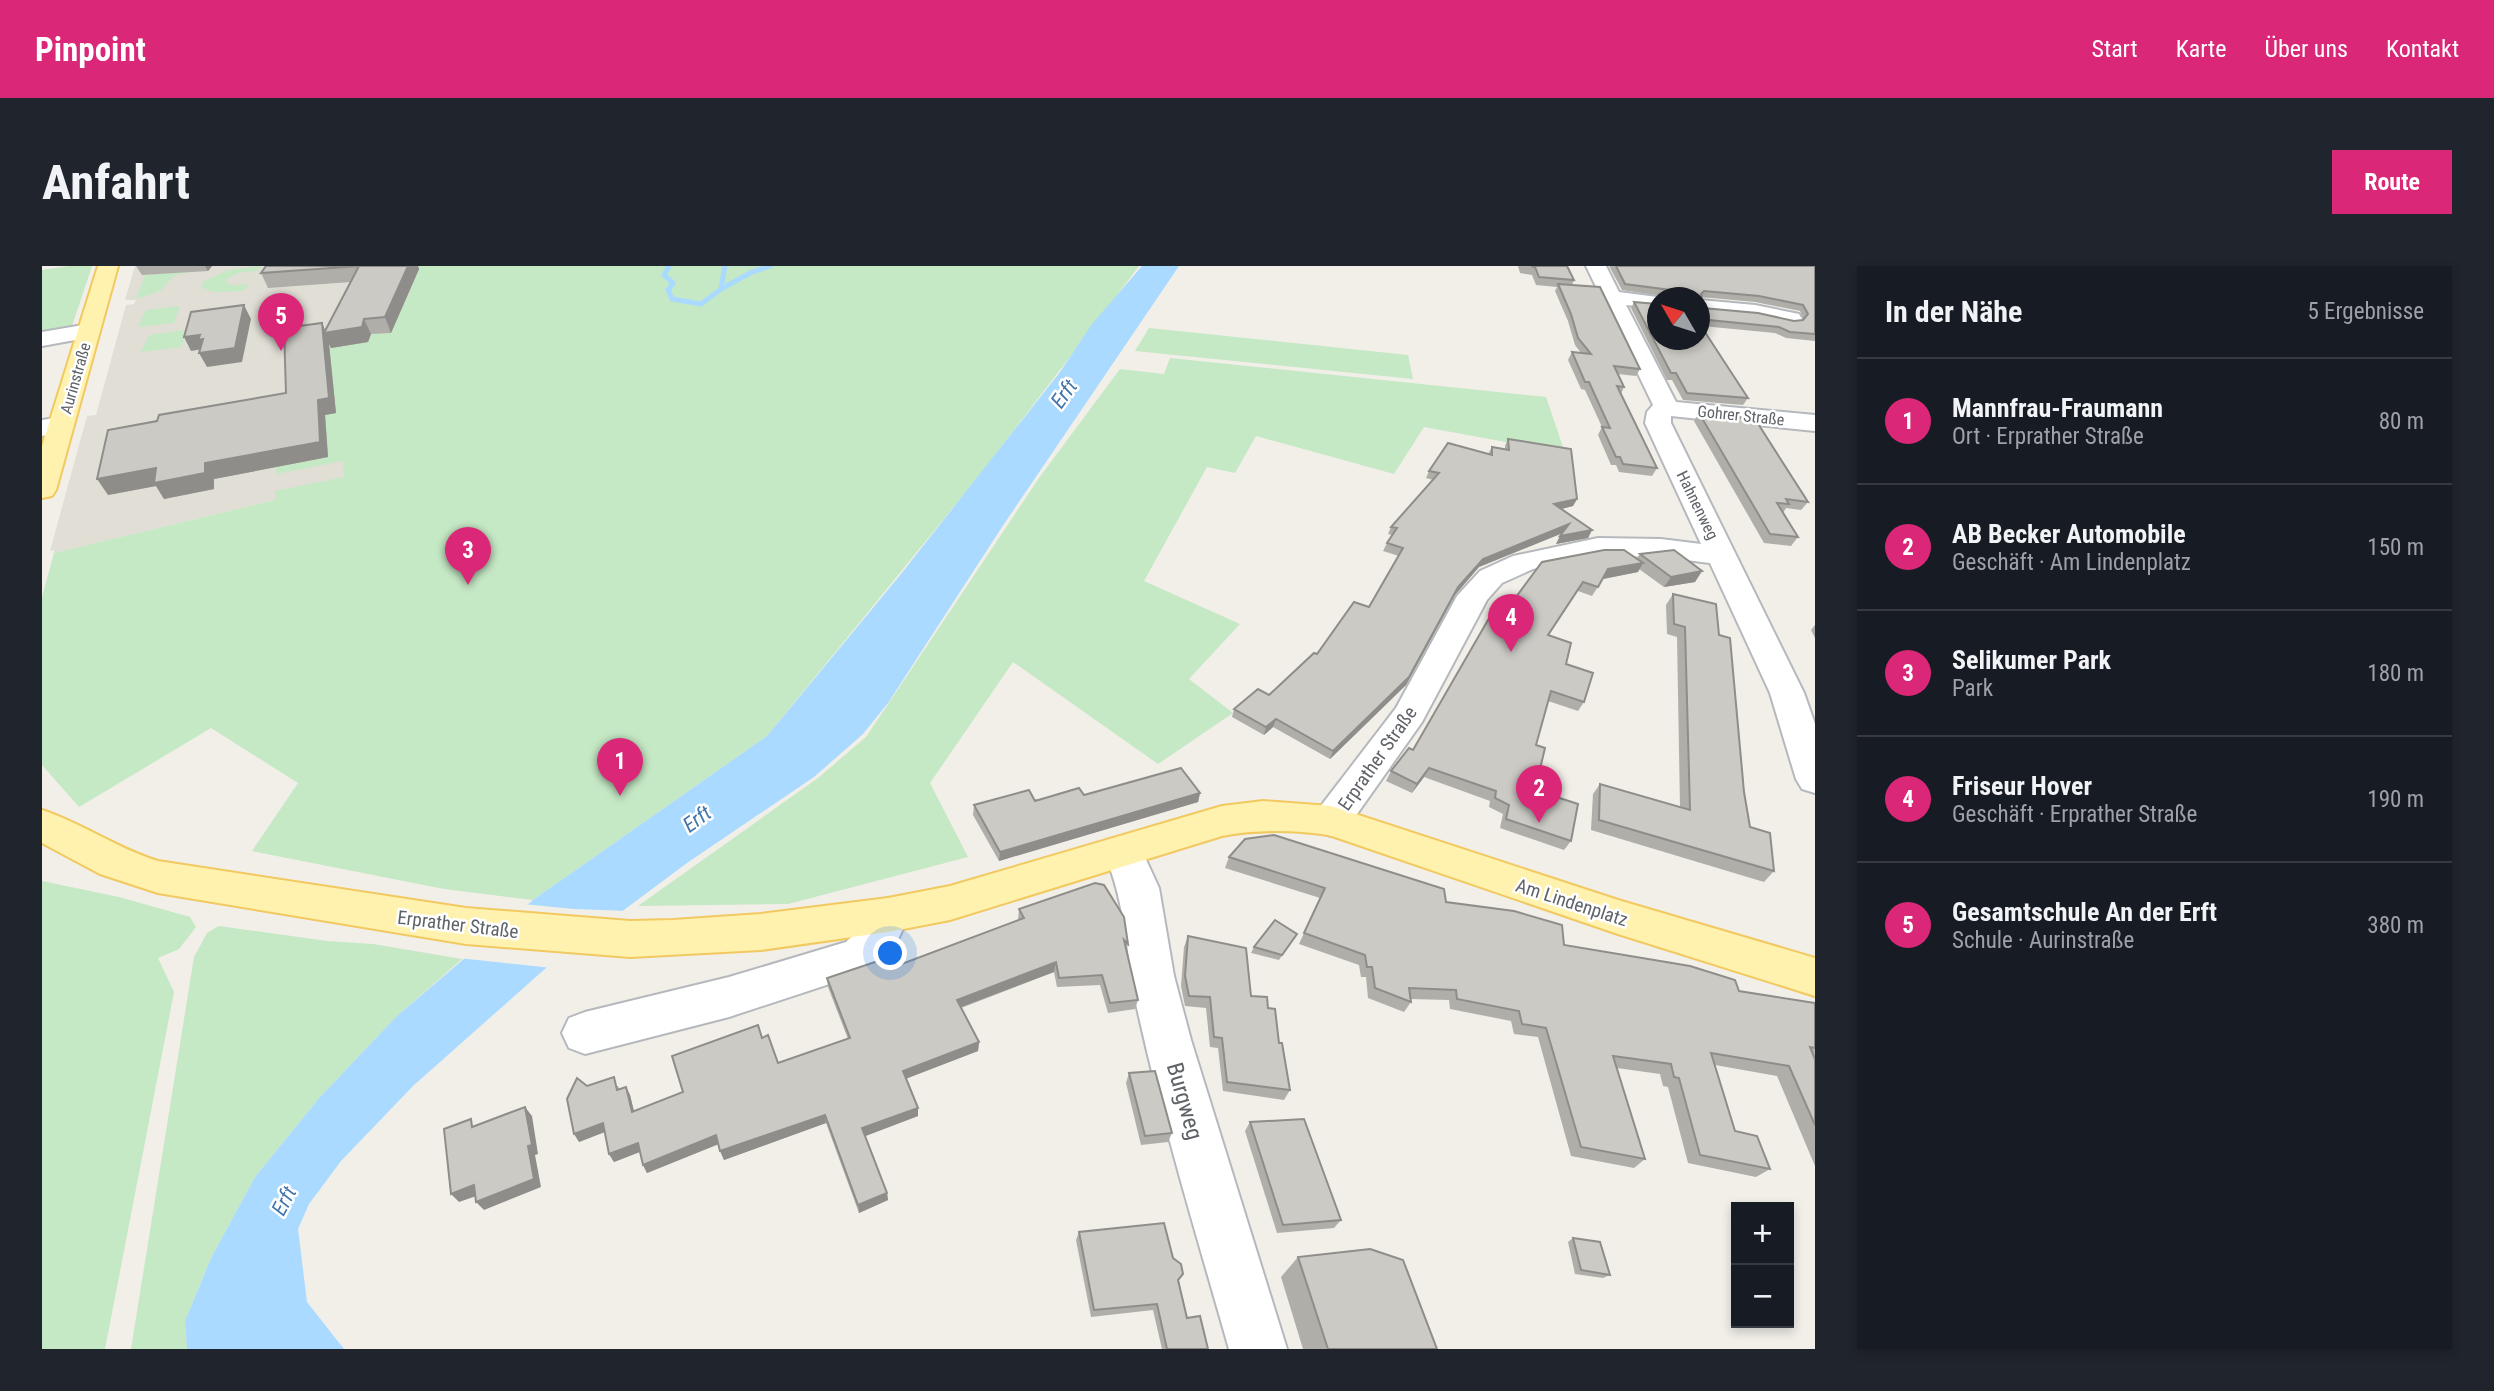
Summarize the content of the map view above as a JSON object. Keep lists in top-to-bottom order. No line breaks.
{"streets":{"main road":["Aurinstraße","Erprather Straße","Am Lindenplatz"],"street":["Gohrer Straße","Hahnenweg","Burgweg"]},"crossings":[["Gohrer Straße","Hahnenweg"],["Hahnenweg","Erprather Straße"],["Erprather Straße","Am Lindenplatz"],["Erprather Straße","Burgweg"]],"water":["Erft"],"north":"top left","page":{"header":"Pinpoint","nav":["Start","Karte","Über uns","Kontakt"],"buttons":"Route","title":"Anfahrt","heading":["In der Nähe","5 Ergebnisse"],"pins":["5","3","4","1","2"],"list":[{"mark":"1","name":"Mannfrau-Fraumann","note":"Ort · Erprather Straße","value":"80 m"},{"mark":"2","name":"AB Becker Automobile","note":"Geschäft · Am Lindenplatz","value":"150 m"},{"mark":"3","name":"Selikumer Park","note":"Park","value":"180 m"},{"mark":"4","name":"Friseur Hover","note":"Geschäft · Erprather Straße","value":"190 m"},{"mark":"5","name":"Gesamtschule An der Erft","note":"Schule · Aurinstraße","value":"380 m"}],"map_buttons":["+","−"]}}
